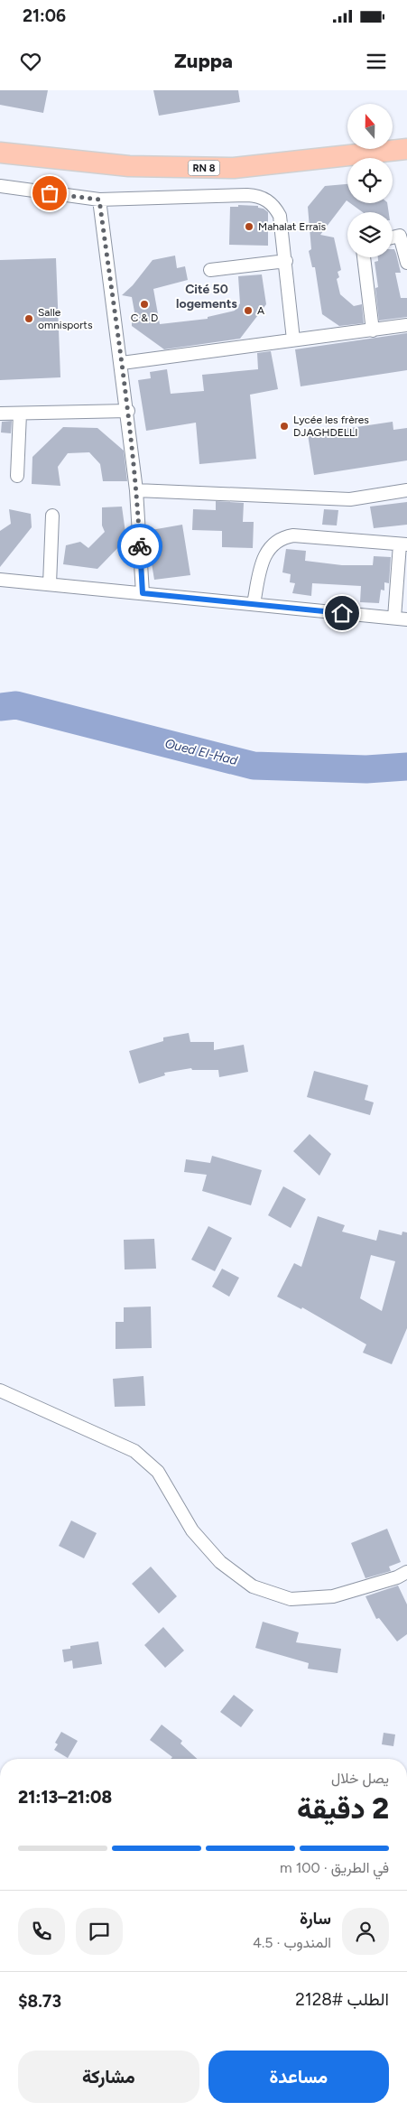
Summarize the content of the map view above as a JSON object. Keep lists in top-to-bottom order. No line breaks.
{"streets":{"main road":["RN 8"]},"districts":["Cité 50 logements"],"water":["Oued El-Had"],"places":["Mahalat Erraïs","C & D","A","Salle omnisports","Lycée les frères DJAGHDELLI"],"north":"top","page":{"status":"21:06","header":"Zuppa","heading":["2 دقيقة","يصل خلال","21:08–21:13"],"panel":["سارة","المندوب · 4.5","الطلب #2128","$8.73"],"bar":"في الطريق · 100 m","buttons":["مساعدة","مشاركة"]}}
